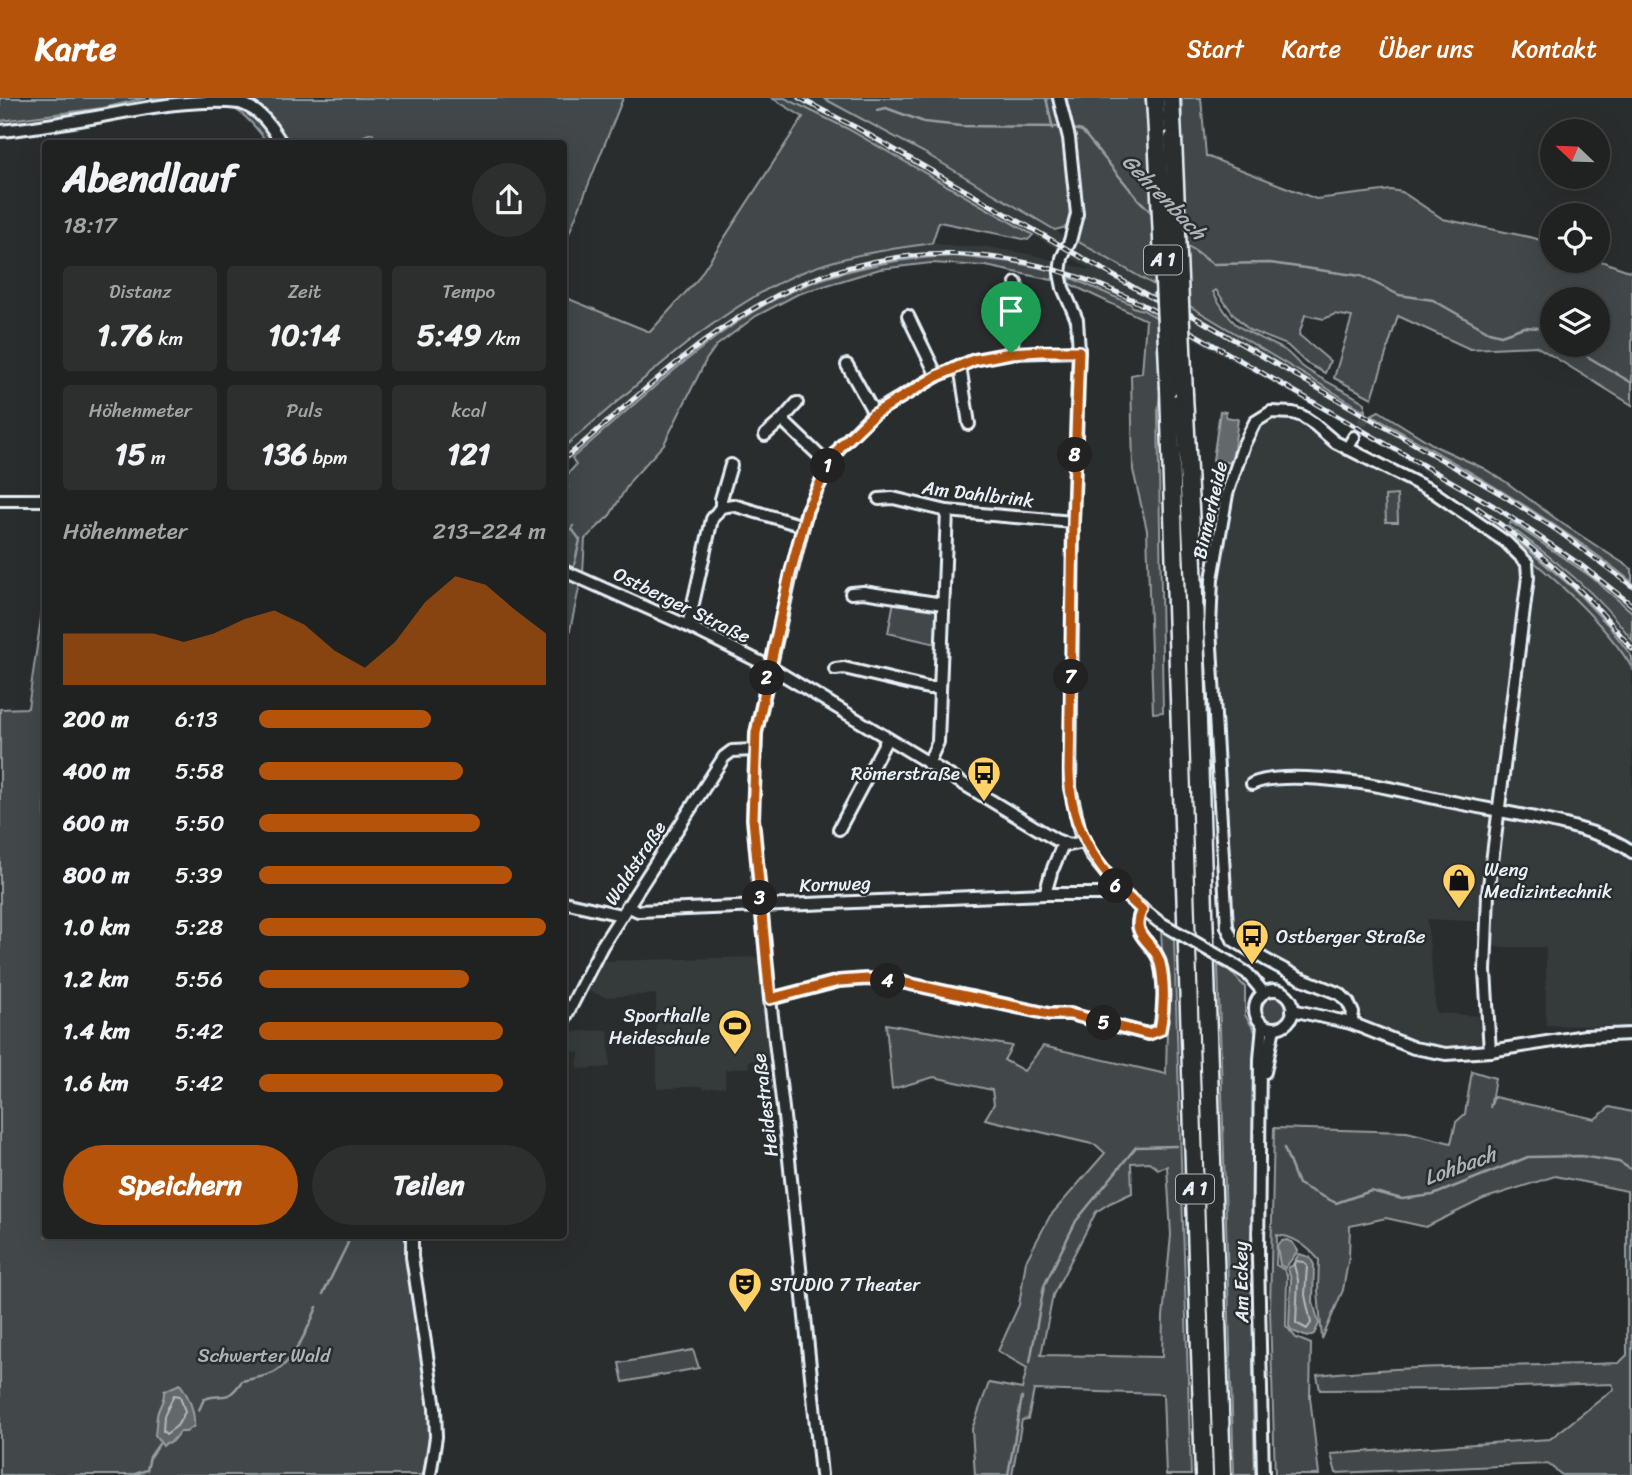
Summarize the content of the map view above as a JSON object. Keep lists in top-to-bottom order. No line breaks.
{"streets":{"highway":["A 1"],"street":["Am Dahlbrink","Binnerheide","Ostberger Straße","Waldstraße","Kornweg","Heidestraße","Am Eckey"]},"crossings":[["Ostberger Straße","Heidestraße"],["Waldstraße","Kornweg"],["Waldstraße","Heidestraße"],["Kornweg","Heidestraße"]],"water":["Gehrenbach","Lohbach"],"parks":["Schwerter Wald"],"places":{"bus stop":["Römerstraße","Ostberger Straße"],"shop":["Weng Medizintechnik"],"sports":["Sporthalle Heideschule"],"theatre":["STUDIO 7 Theater"]},"north":"top left","page":{"header":"Karte","nav":["Start","Karte","Über uns","Kontakt"],"heading":["Abendlauf","18:17"],"stats":[["Distanz","1.76 km"],["Zeit","10:14"],["Tempo","5:49 /km"],["Höhenmeter","15 m"],["Puls","136 bpm"],["kcal","121"]],"pins":["8","1","7","2","6","3","4","5"],"chart":["Höhenmeter","213–224 m"],"list":[{"name":"200 m","note":"6:13"},{"name":"400 m","note":"5:58"},{"name":"600 m","note":"5:50"},{"name":"800 m","note":"5:39"},{"name":"1.0 km","note":"5:28"},{"name":"1.2 km","note":"5:56"},{"name":"1.4 km","note":"5:42"},{"name":"1.6 km","note":"5:42"}],"buttons":["Speichern","Teilen"]}}
